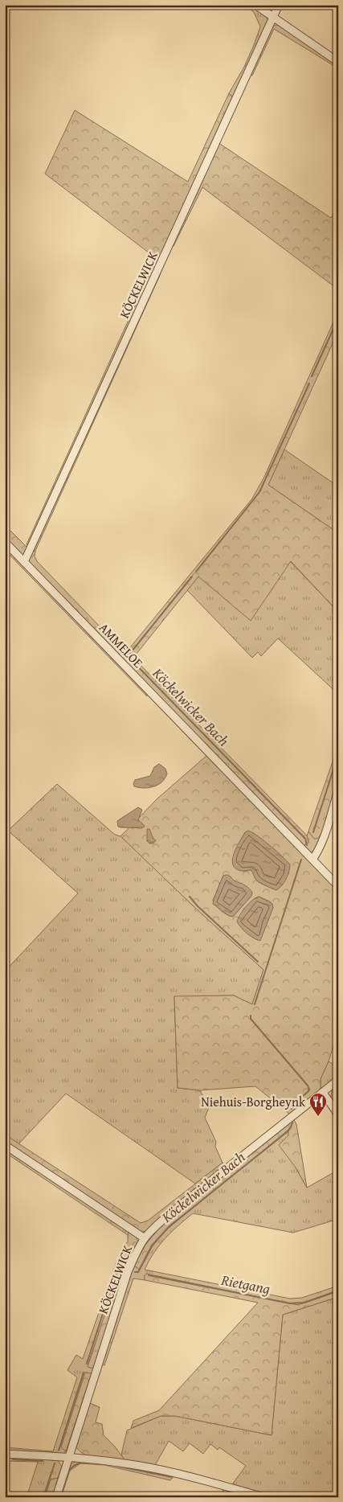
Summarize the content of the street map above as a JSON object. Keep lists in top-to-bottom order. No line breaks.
{"streets":{"street":["KÖCKELWICK","AMMELOE"]},"crossings":[["KÖCKELWICK","AMMELOE"]],"water":["Köckelwicker Bach","Rietgang"],"places":{"restaurant":["Niehuis-Borgheynk"]}}
